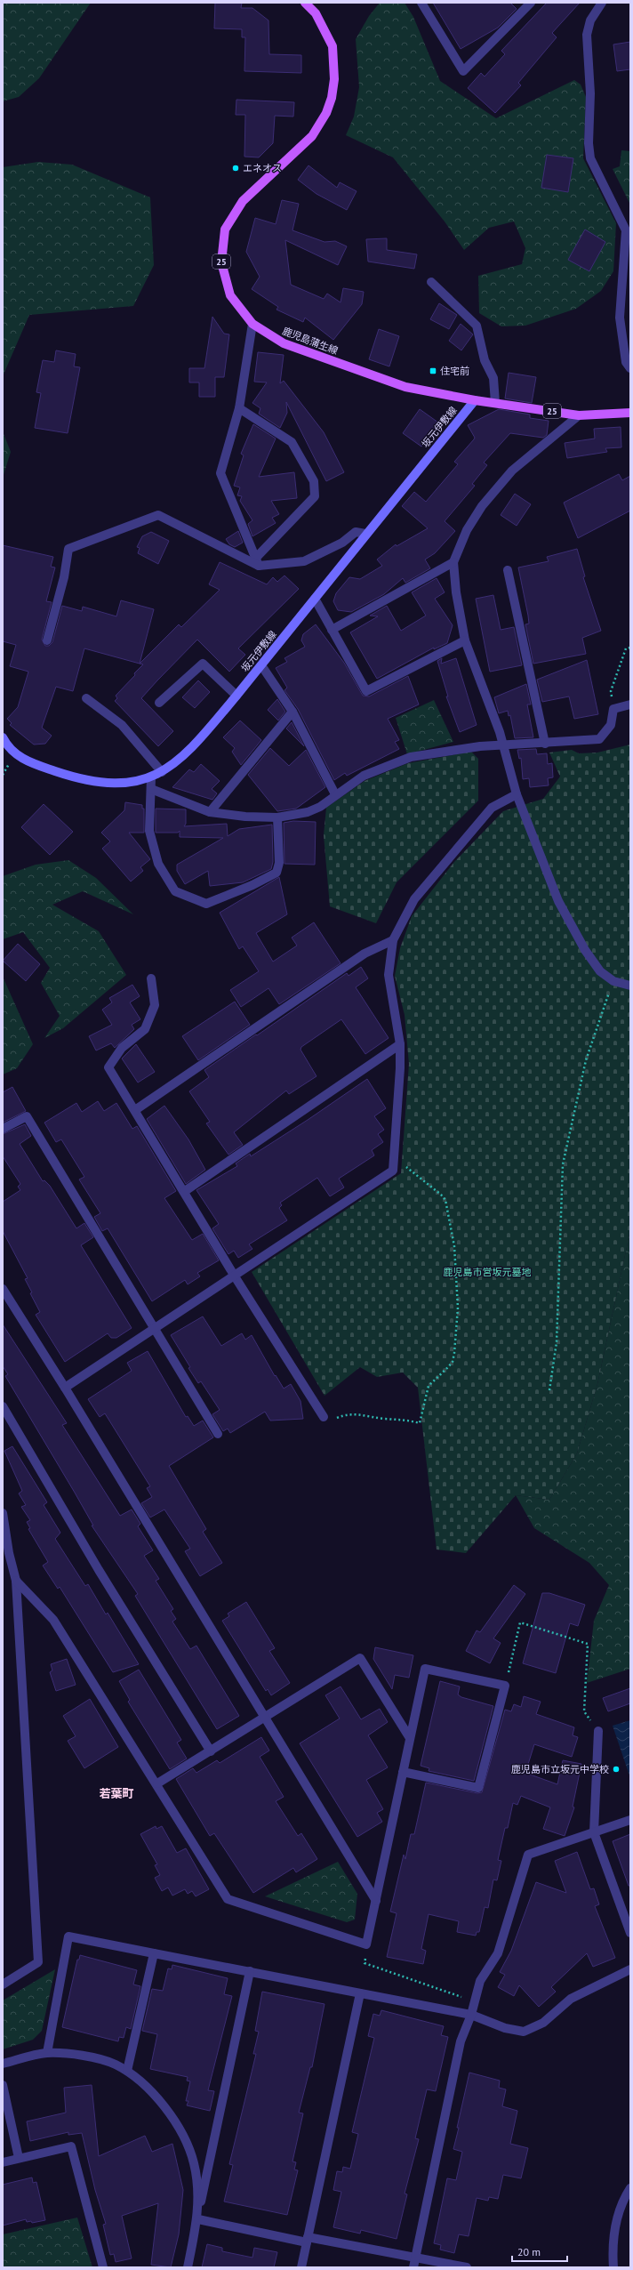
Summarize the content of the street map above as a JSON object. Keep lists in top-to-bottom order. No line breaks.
{"streets":{"main road":["25","鹿児島蒲生線","坂元伊敷線"]},"crossings":[["鹿児島蒲生線","坂元伊敷線"]],"districts":["若葉町"],"parks":["鹿児島市営坂元墓地"],"places":{"other":["エネオス","鹿児島市立坂元中学校"],"transit":["住宅前"]},"scale_bar":"20 m"}
